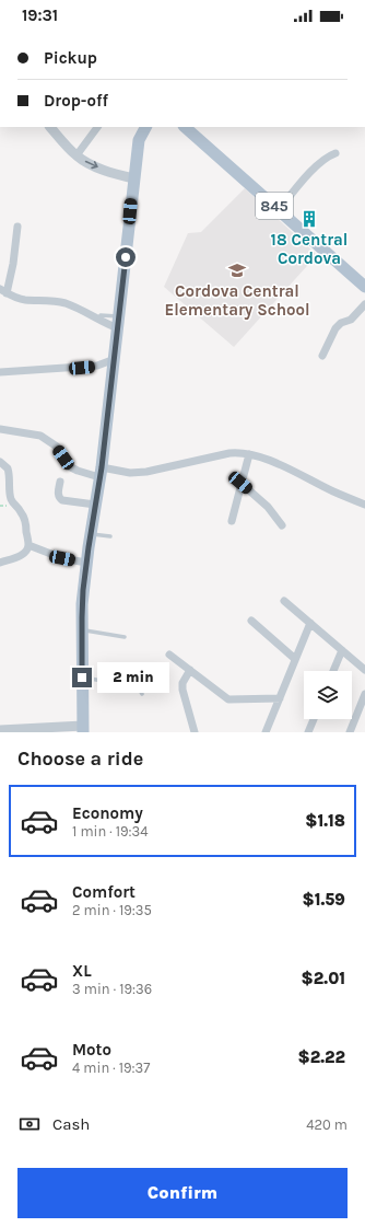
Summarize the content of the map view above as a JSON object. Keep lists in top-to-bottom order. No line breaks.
{"streets":{"main road":["845"]},"places":{"building":["18 Central Cordova"],"school or university":["Cordova Central Elementary School"]},"page":{"status":"19:31","banner":["Pickup","Drop-off"],"bubble":"2 min","heading":"Choose a ride","list":[{"name":"Economy","note":"1 min · 19:34","value":"$1.18"},{"name":"Comfort","note":"2 min · 19:35","value":"$1.59"},{"name":"XL","note":"3 min · 19:36","value":"$2.01"},{"name":"Moto","note":"4 min · 19:37","value":"$2.22"}],"pay":["Cash","420 m"],"buttons":"Confirm"}}
